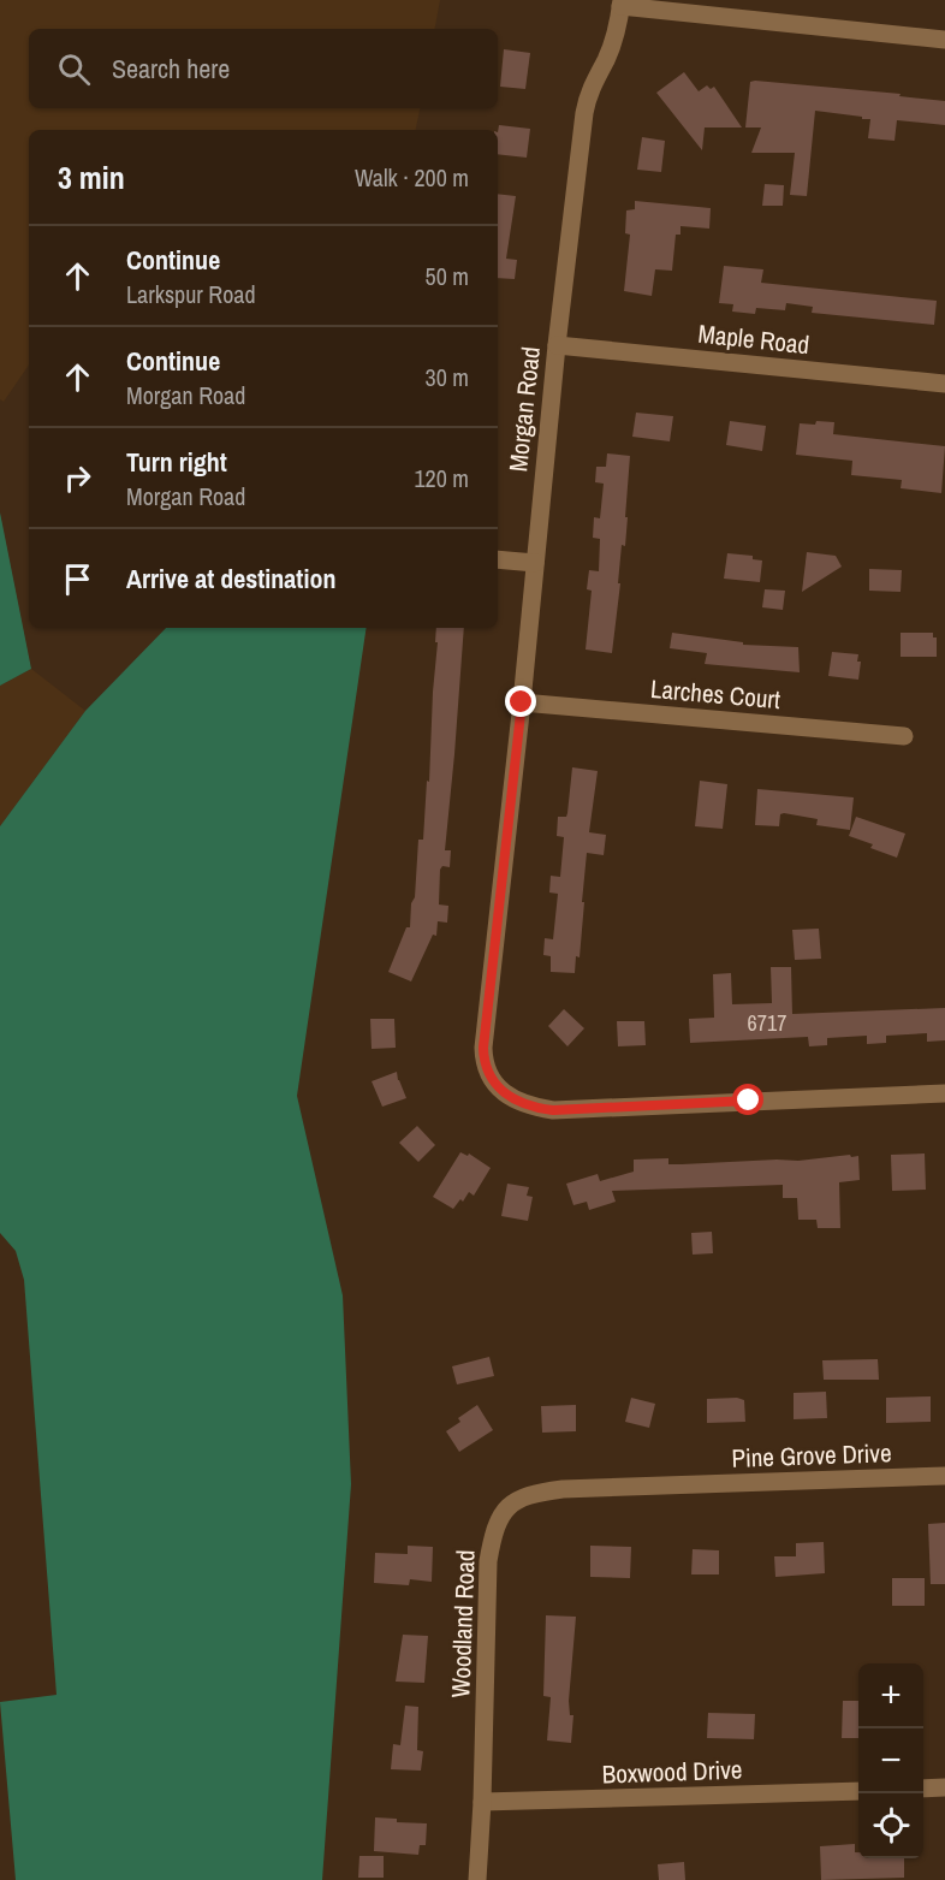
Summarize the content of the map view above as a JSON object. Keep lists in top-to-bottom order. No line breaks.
{"streets":{"street":["Maple Road","Morgan Road","Larches Court","Pine Grove Drive","Woodland Road","Boxwood Drive"]},"crossings":[["Maple Road","Morgan Road"],["Morgan Road","Larches Court"],["Pine Grove Drive","Woodland Road"],["Woodland Road","Boxwood Drive"]],"house_numbers":["6717"],"page":{"search":"Search here","heading":["3 min","Walk · 200 m"],"list":[["Continue","Larkspur Road","50 m"],["Continue","Morgan Road","30 m"],["Turn right","Morgan Road","120 m"],"Arrive at destination"],"map_buttons":["+","−"]}}
